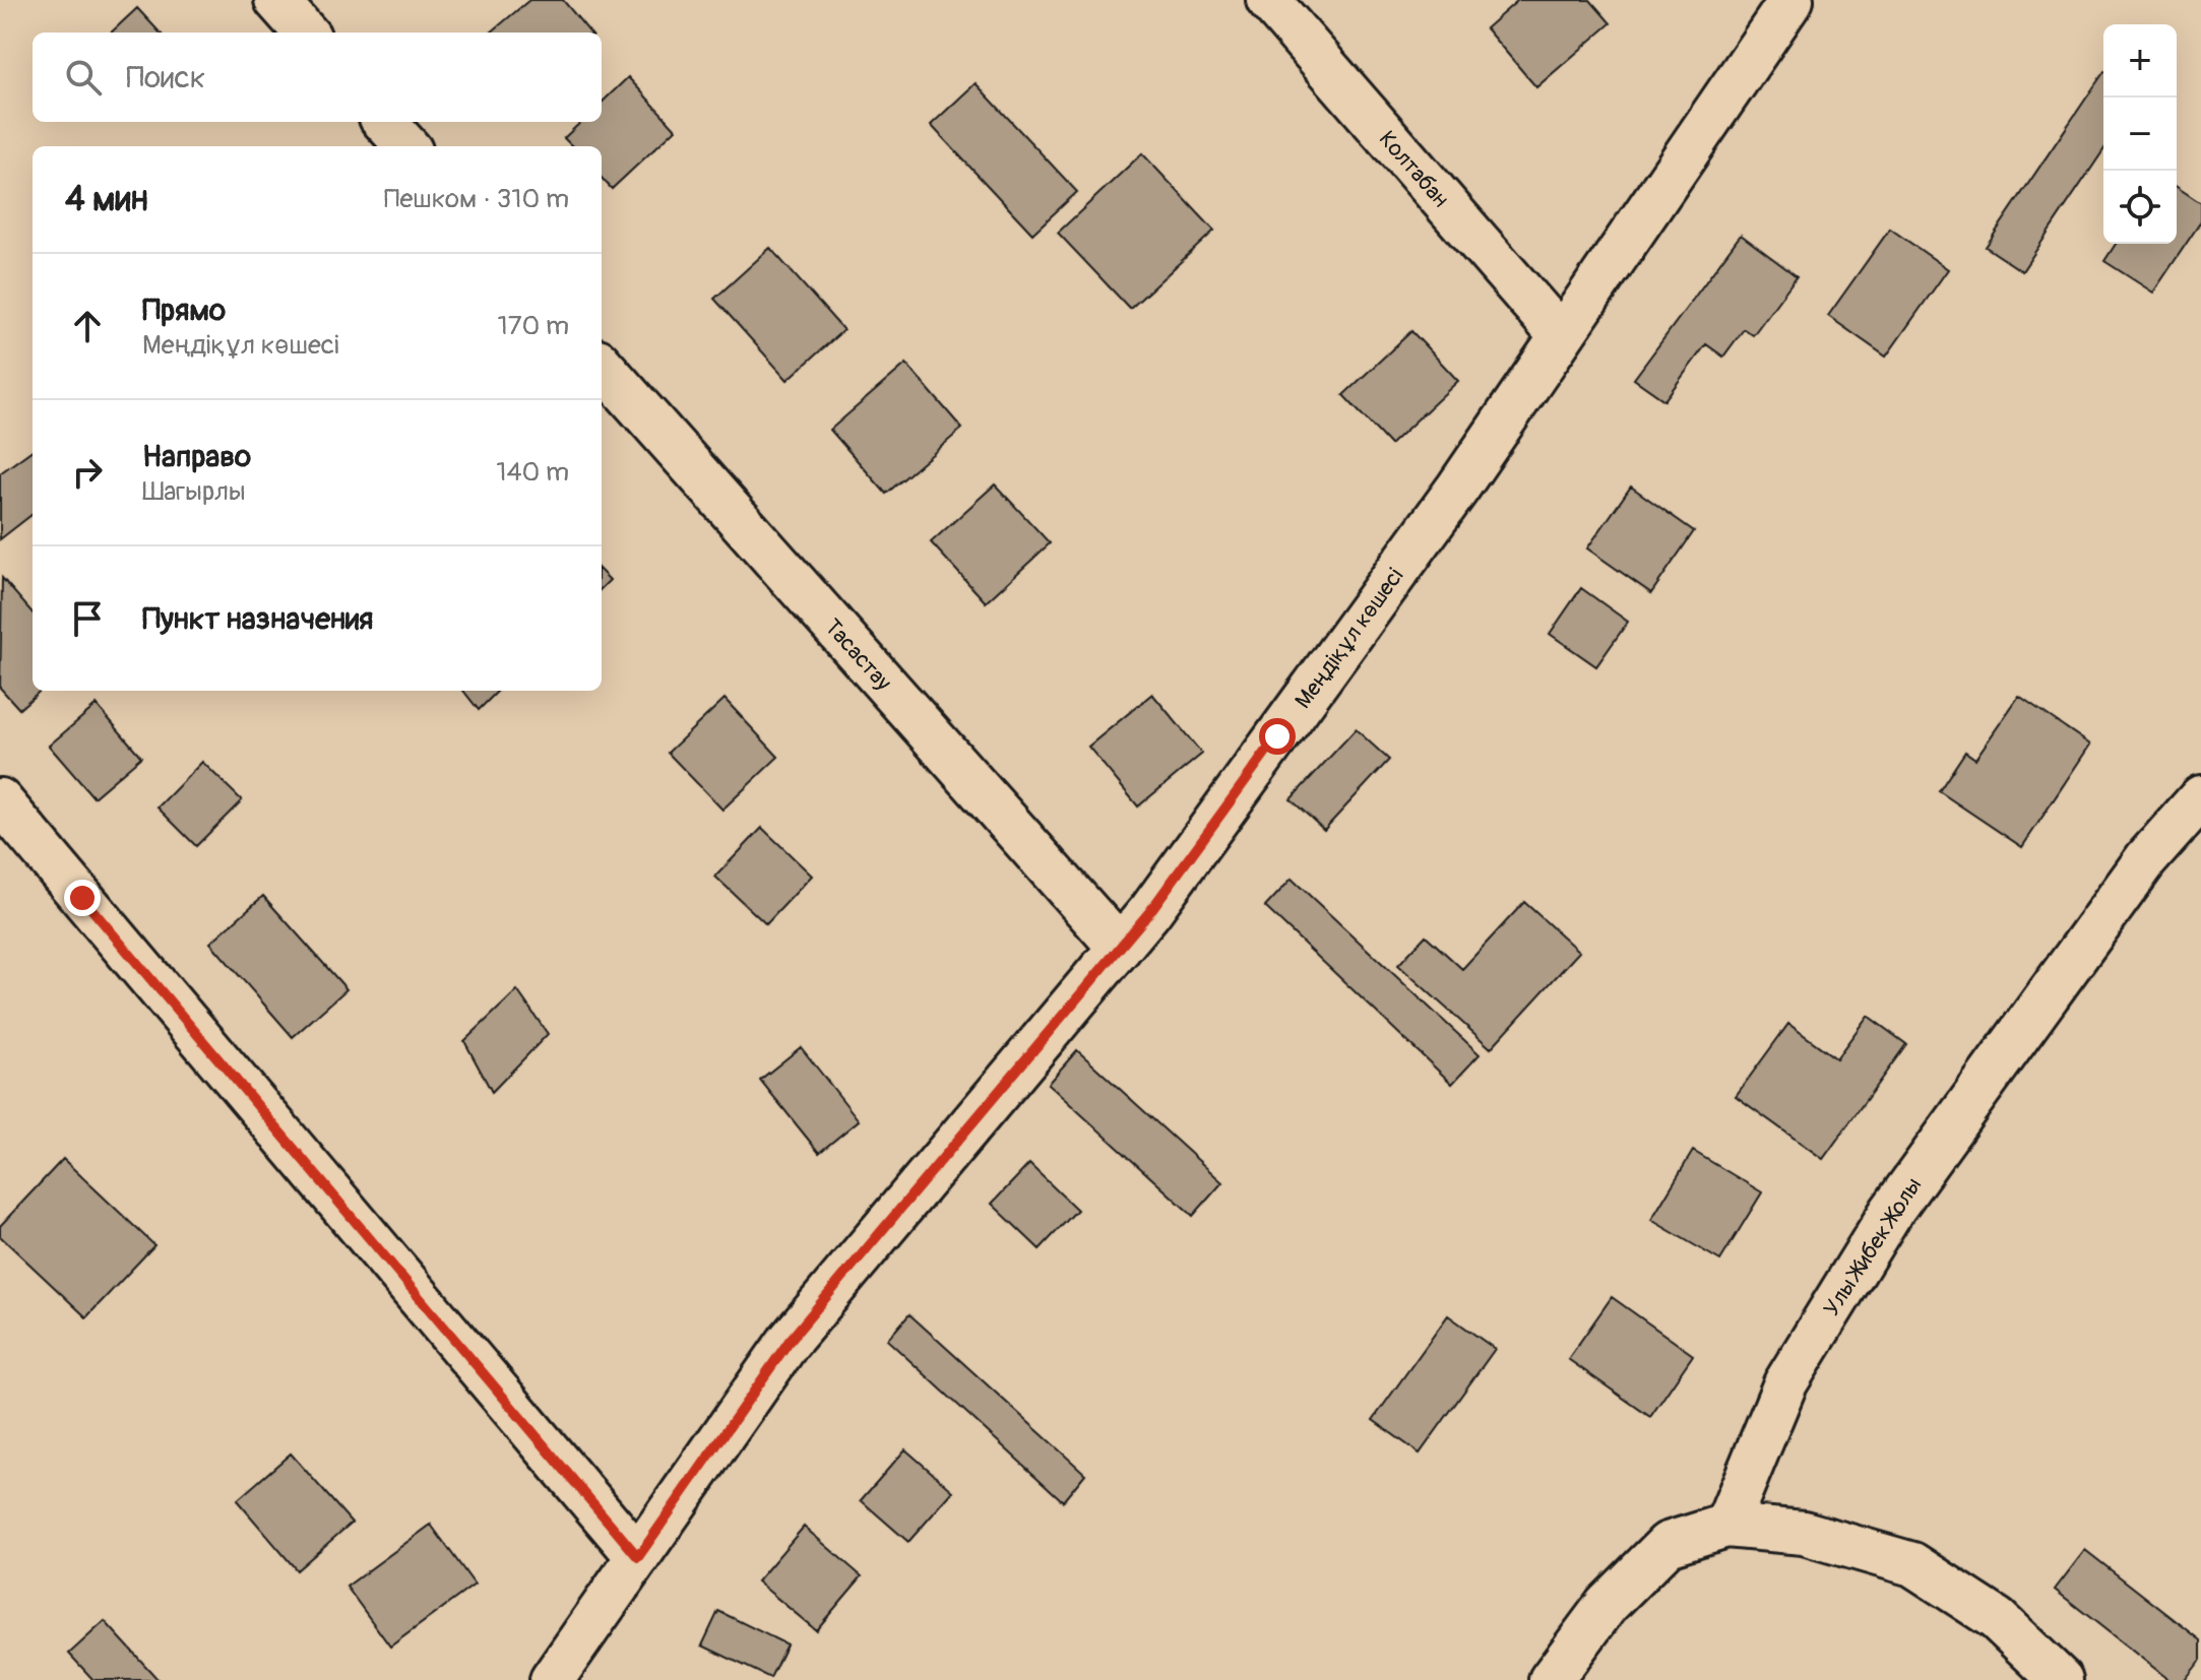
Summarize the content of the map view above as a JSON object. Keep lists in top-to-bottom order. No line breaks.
{"streets":{"street":["Колтабан","Меңдіқұл көшесі","Тасастау","Улы Жибек Жолы"]},"crossings":[["Колтабан","Меңдіқұл көшесі"],["Меңдіқұл көшесі","Тасастау"]],"page":{"map_buttons":["+","−"],"search":"Поиск","heading":["4 мин","Пешком · 310 m"],"list":[["Прямо","Меңдіқұл көшесі","170 m"],["Направо","Шагырлы","140 m"],"Пункт назначения"]}}
